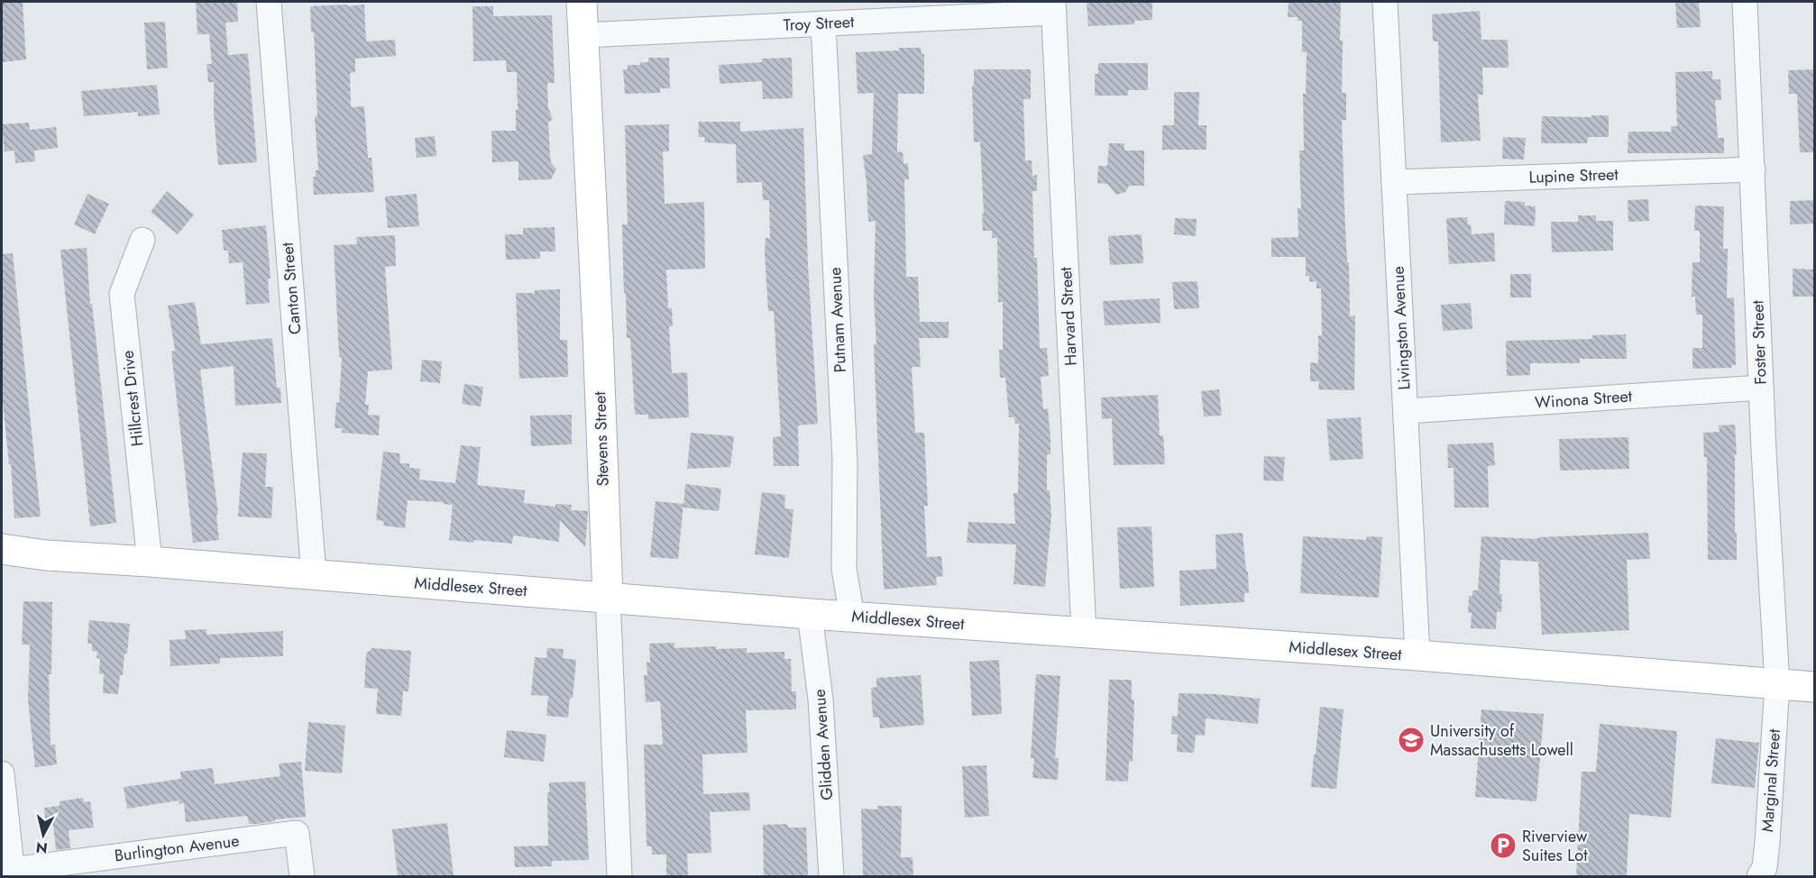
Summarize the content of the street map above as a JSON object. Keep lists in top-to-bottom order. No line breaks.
{"streets":{"main road":["Stevens Street","Middlesex Street"],"street":["Troy Street","Lupine Street","Canton Street","Harvard Street","Putnam Avenue","Livingston Avenue","Foster Street","Hillcrest Drive","Winona Street","Glidden Avenue","Marginal Street","Burlington Avenue"]},"crossings":[["Troy Street","Harvard Street"],["Troy Street","Putnam Avenue"],["Troy Street","Stevens Street"],["Lupine Street","Livingston Avenue"],["Lupine Street","Foster Street"],["Canton Street","Middlesex Street"],["Harvard Street","Middlesex Street"],["Putnam Avenue","Middlesex Street"],["Livingston Avenue","Winona Street"],["Livingston Avenue","Middlesex Street"],["Foster Street","Winona Street"],["Foster Street","Middlesex Street"],["Foster Street","Marginal Street"],["Hillcrest Drive","Middlesex Street"],["Stevens Street","Middlesex Street"],["Middlesex Street","Glidden Avenue"],["Middlesex Street","Marginal Street"]],"places":{"school or university":["University of Massachusetts Lowell"],"parking":["Riverview Suites Lot"]},"north":"bottom"}
